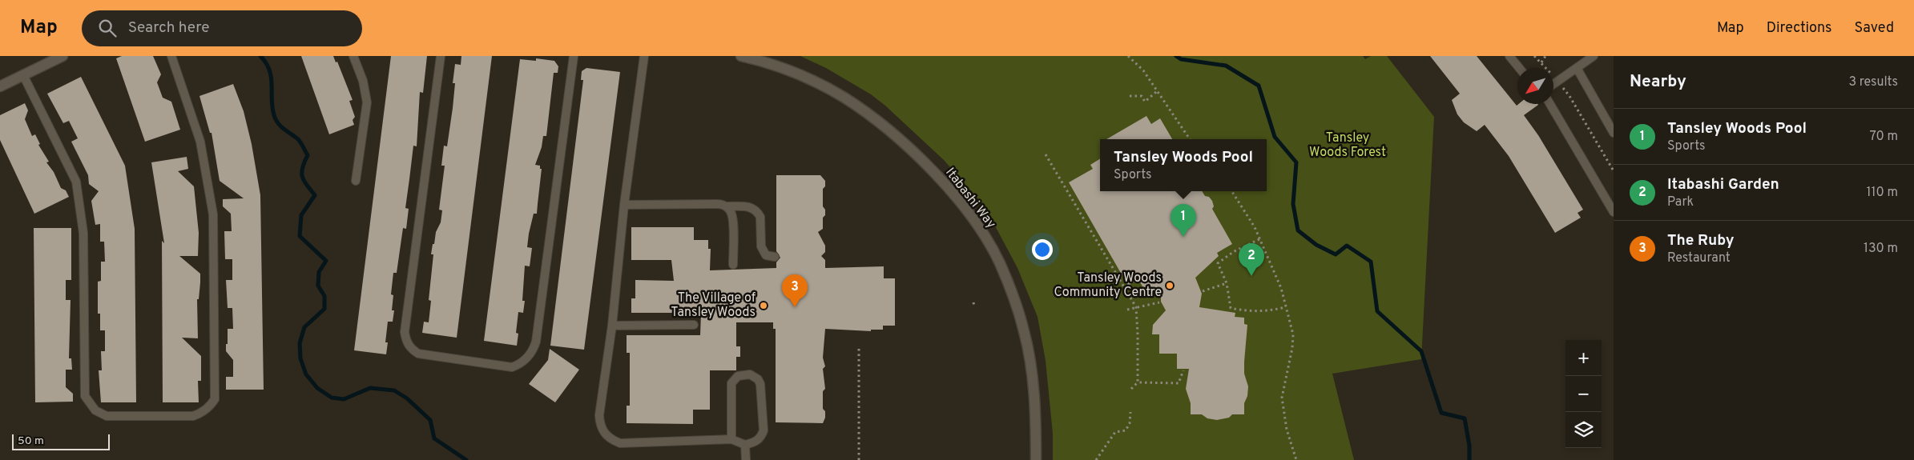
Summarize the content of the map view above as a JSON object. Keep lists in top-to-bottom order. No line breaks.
{"streets":{"street":["Itabashi Way"]},"parks":["Tansley Woods Forest"],"places":["Tansley Woods Community Centre","The Village of Tansley Woods"],"scale_bar":"50 m","north":"bottom left","page":{"header":"Map","search":"Search here","nav":["Map","Directions","Saved"],"heading":["Nearby","3 results"],"list":[{"mark":"1","name":"Tansley Woods Pool","note":"Sports","value":"70 m"},{"mark":"2","name":"Itabashi Garden","note":"Park","value":"110 m"},{"mark":"3","name":"The Ruby","note":"Restaurant","value":"130 m"}],"popup":["Tansley Woods Pool","Sports"],"pins":["1","2","3"],"map_buttons":["+","−"],"scale":"50 m"}}
